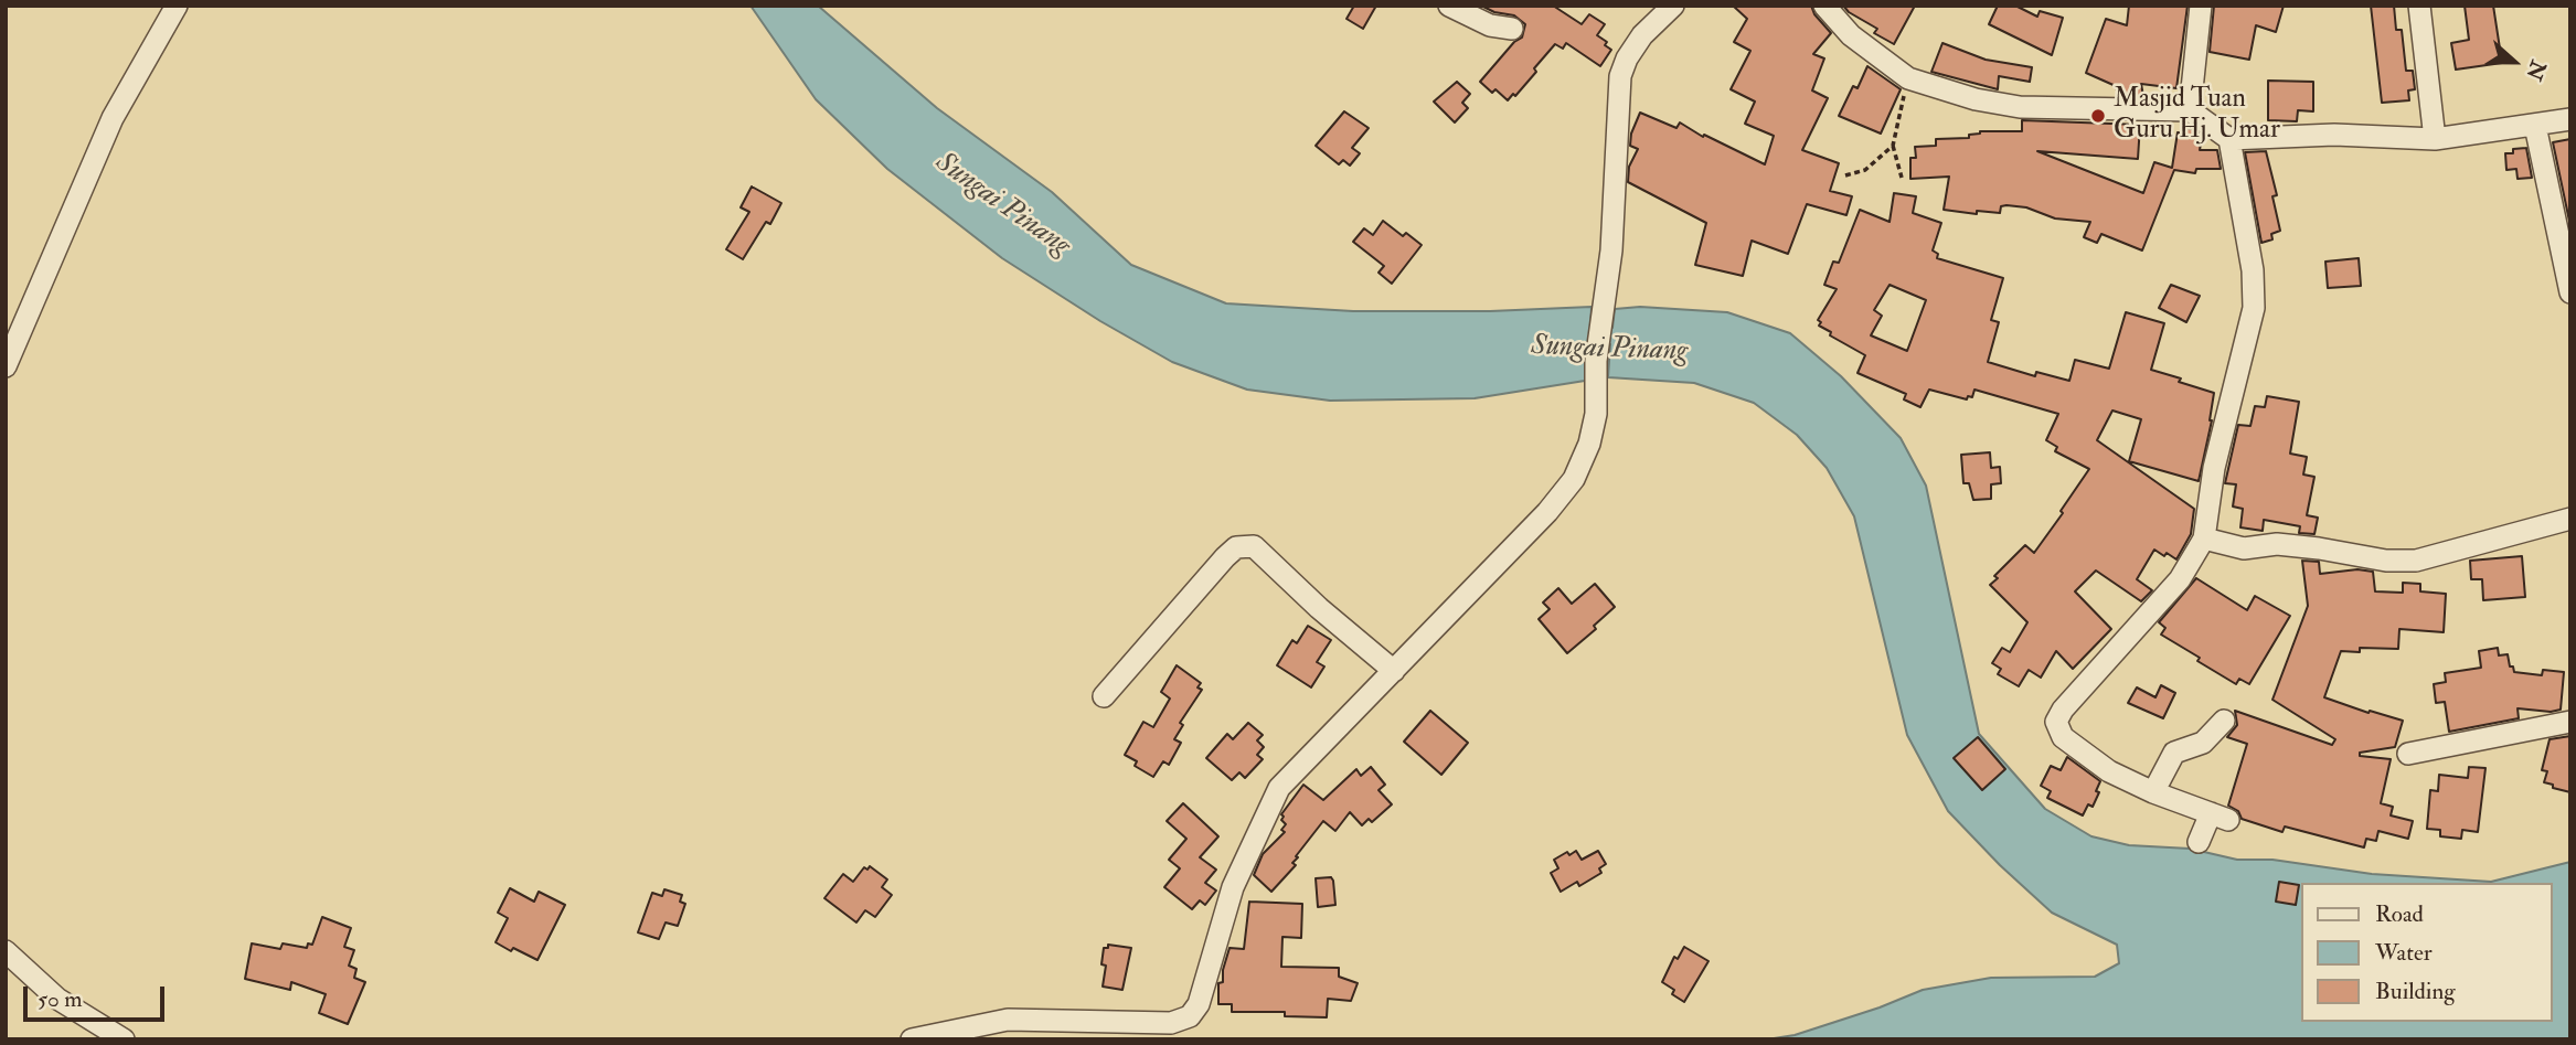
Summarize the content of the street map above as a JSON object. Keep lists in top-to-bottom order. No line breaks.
{"water":["Sungai Pinang"],"places":["Masjid Tuan Guru Hj. Umar"],"legend":["Road","Water","Building"],"scale_bar":"50 m","north":"right"}
